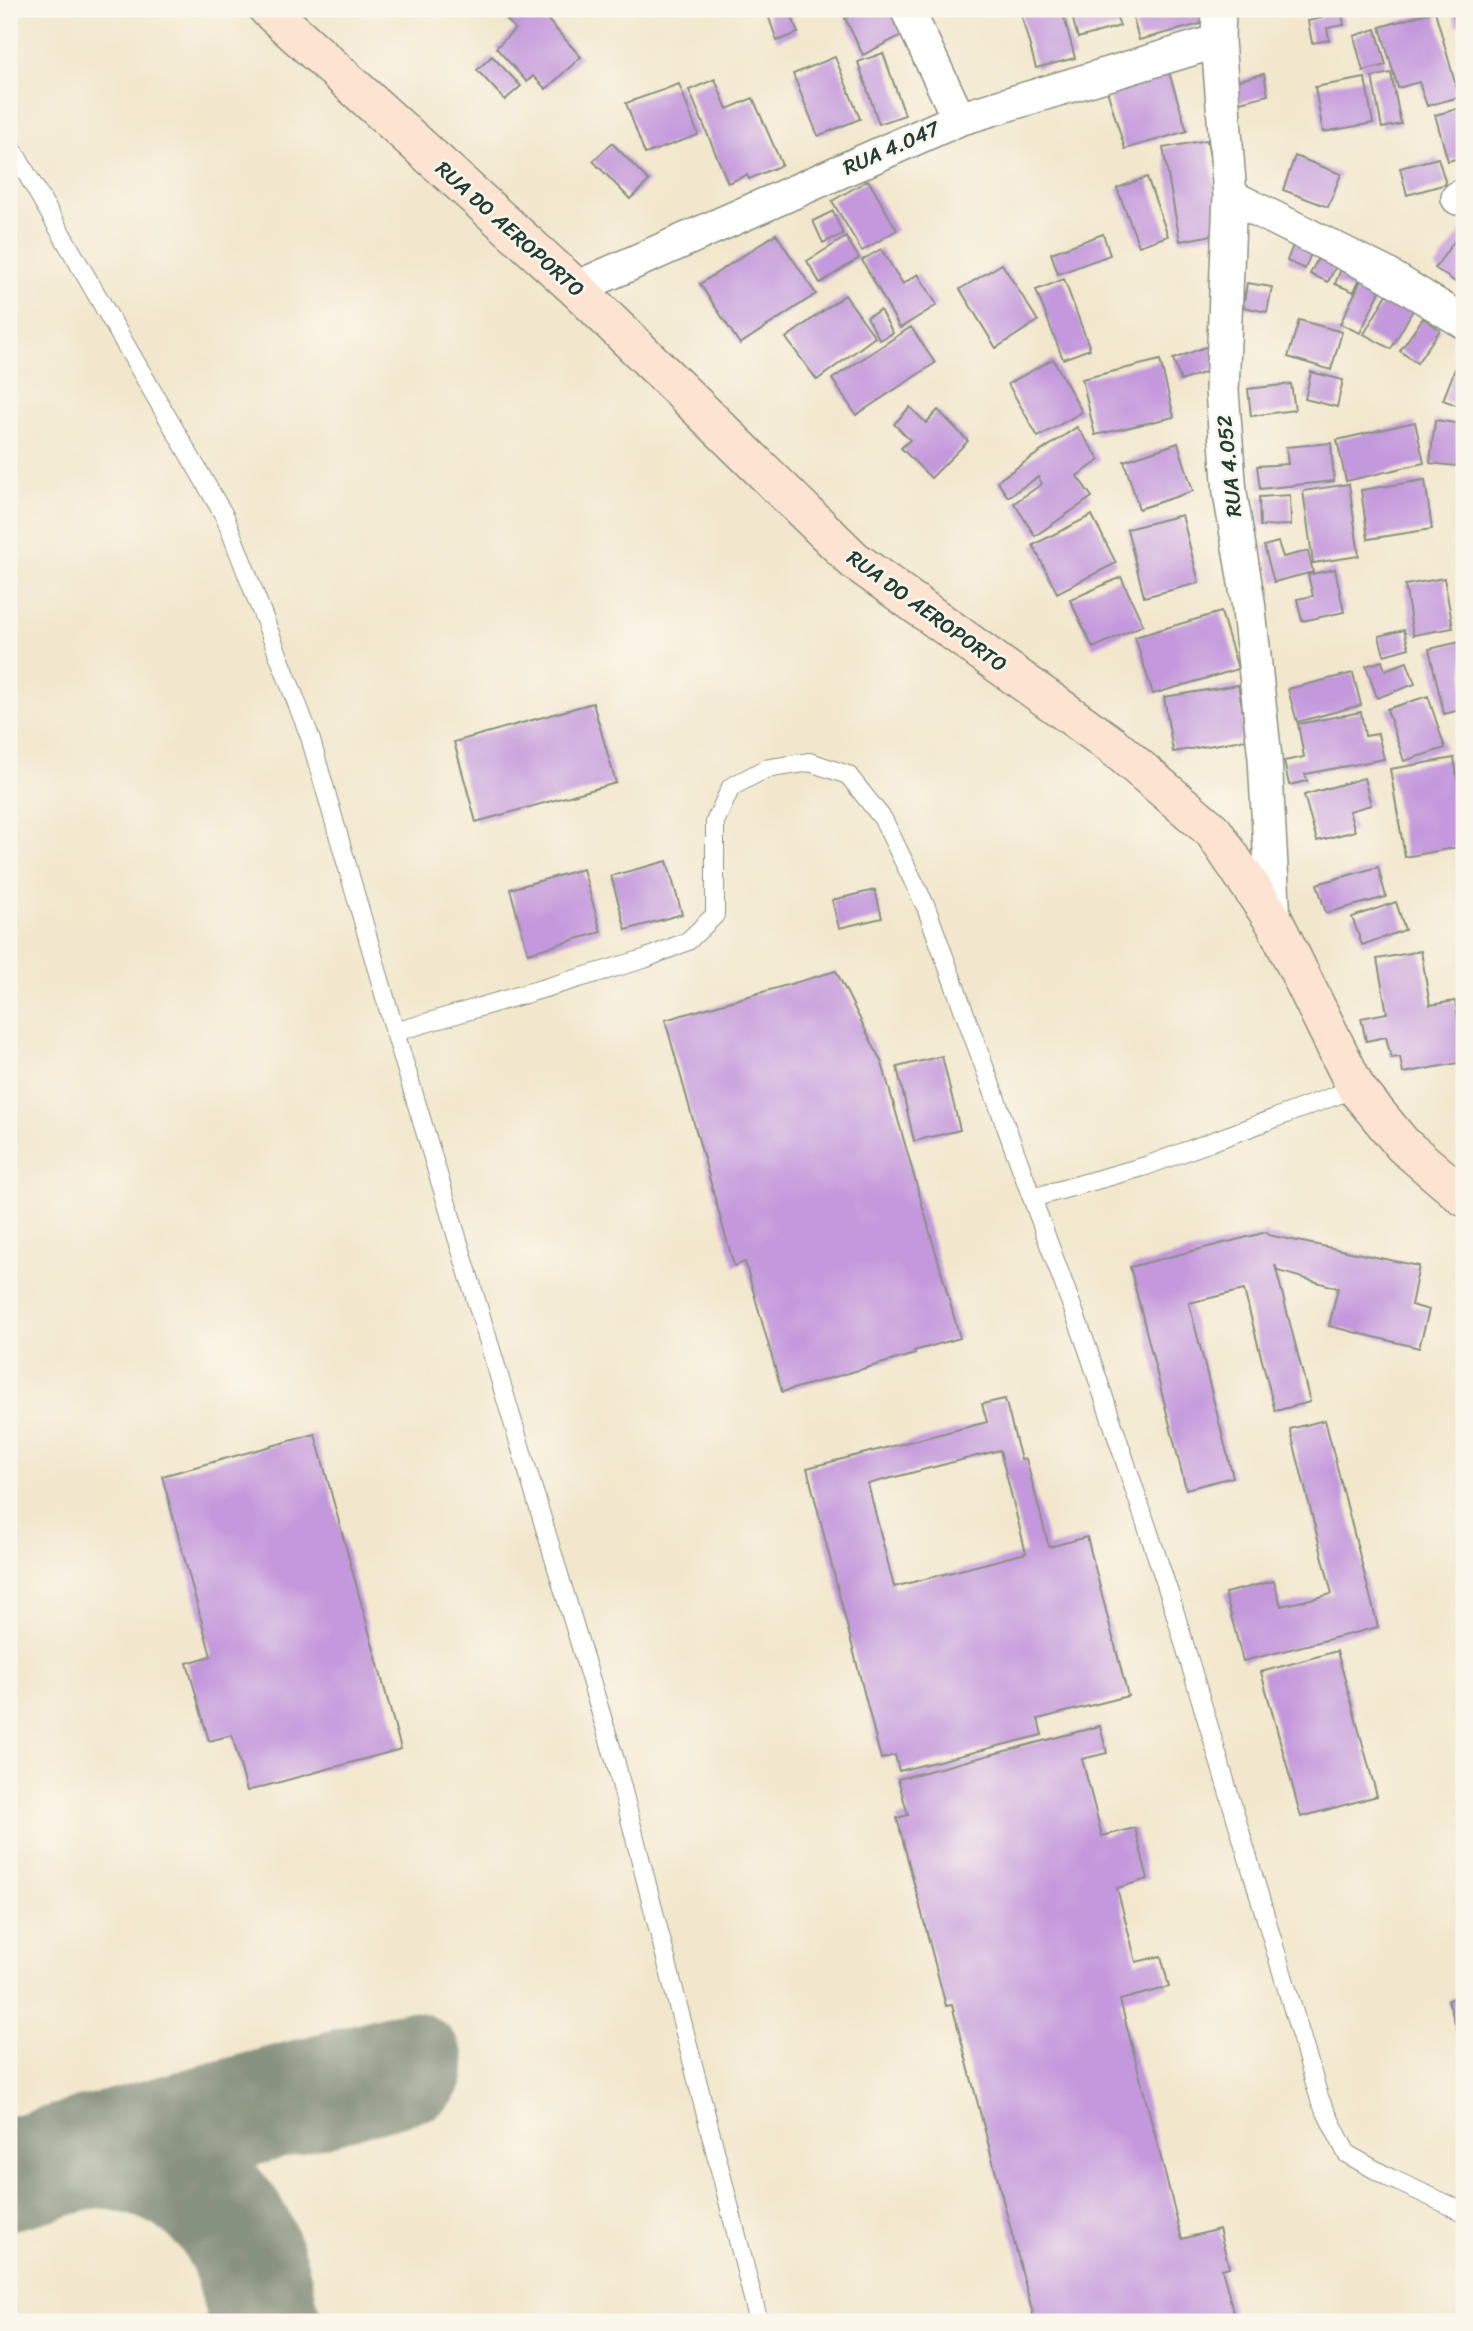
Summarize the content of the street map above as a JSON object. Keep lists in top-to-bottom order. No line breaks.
{"streets":{"main road":["RUA DO AEROPORTO"],"street":["RUA 4.047","RUA 4.052"]},"crossings":[["RUA 4.047","RUA DO AEROPORTO"],["RUA 4.047","RUA 4.052"],["RUA DO AEROPORTO","RUA 4.052"]]}
